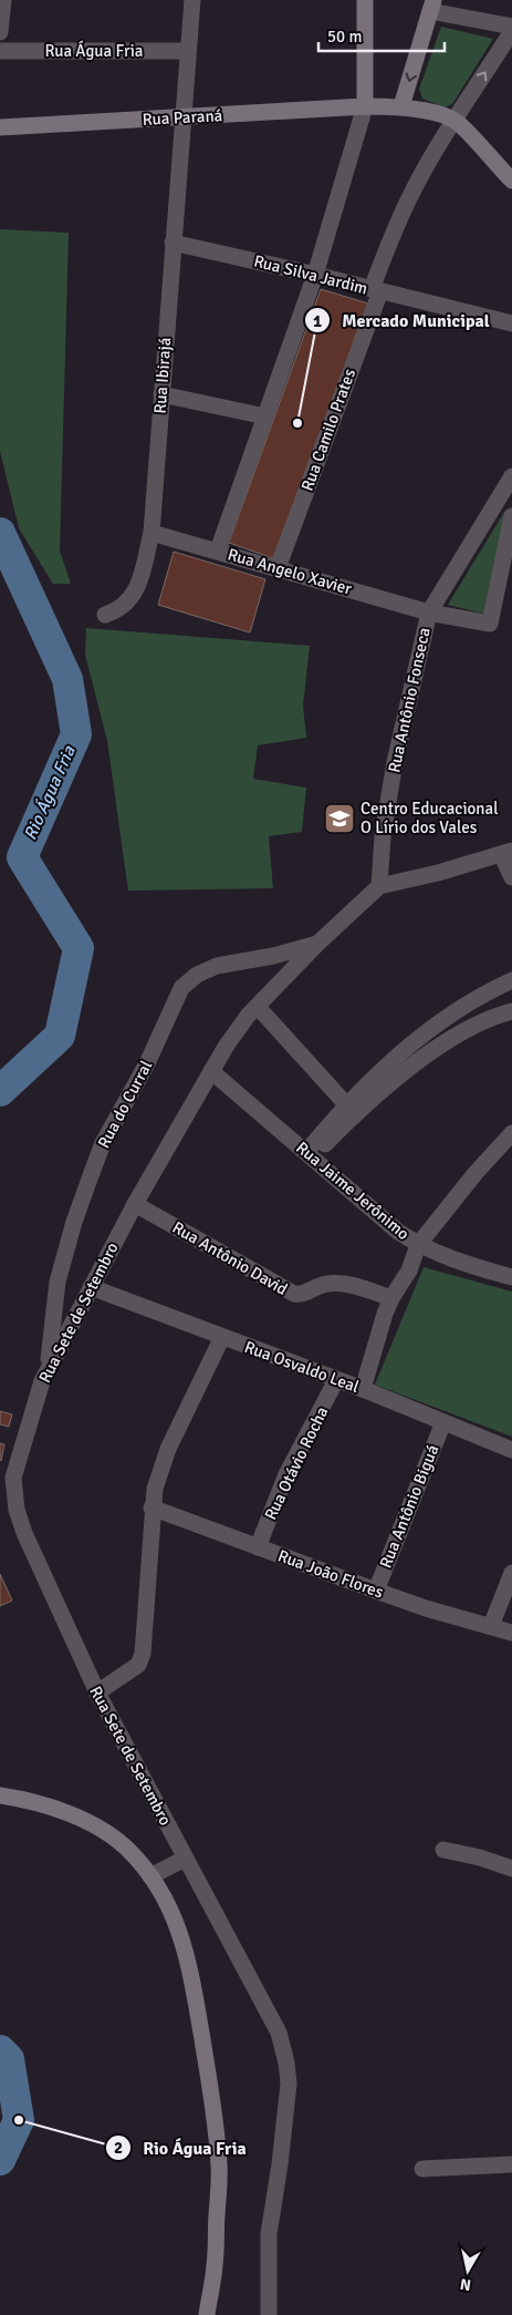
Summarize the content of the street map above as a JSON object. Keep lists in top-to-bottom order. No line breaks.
{"streets":{"street":["Rua Água Fria","Rua Paraná","Rua Silva Jardim","Rua Ibirajá","Rua Camilo Prates","Rua Angelo Xavier","Rua Antônio Fonseca","Rua do Curral","Rua Jaime Jerônimo","Rua Antônio David","Rua Sete de Setembro","Rua Osvaldo Leal","Rua Otávio Rocha","Rua Antônio Biguá","Rua João Flores"]},"crossings":[["Rua Água Fria","Rua Ibirajá"],["Rua Paraná","Rua Ibirajá"],["Rua Paraná","Rua Camilo Prates"],["Rua Silva Jardim","Rua Ibirajá"],["Rua Silva Jardim","Rua Camilo Prates"],["Rua Ibirajá","Rua Angelo Xavier"],["Rua Camilo Prates","Rua Angelo Xavier"],["Rua Angelo Xavier","Rua Antônio Fonseca"],["Rua Antônio Fonseca","Rua Sete de Setembro"],["Rua do Curral","Rua Sete de Setembro"],["Rua Jaime Jerônimo","Rua Sete de Setembro"],["Rua Antônio David","Rua Sete de Setembro"],["Rua Sete de Setembro","Rua Osvaldo Leal"],["Rua Osvaldo Leal","Rua Otávio Rocha"],["Rua Osvaldo Leal","Rua Antônio Biguá"],["Rua Otávio Rocha","Rua João Flores"],["Rua Antônio Biguá","Rua João Flores"]],"water":["Rio Água Fria"],"places":{"other":["Mercado Municipal","Rio Água Fria"],"school or university":["Centro Educacional O Lírio dos Vales"]},"scale_bar":"50 m","north":"bottom"}
